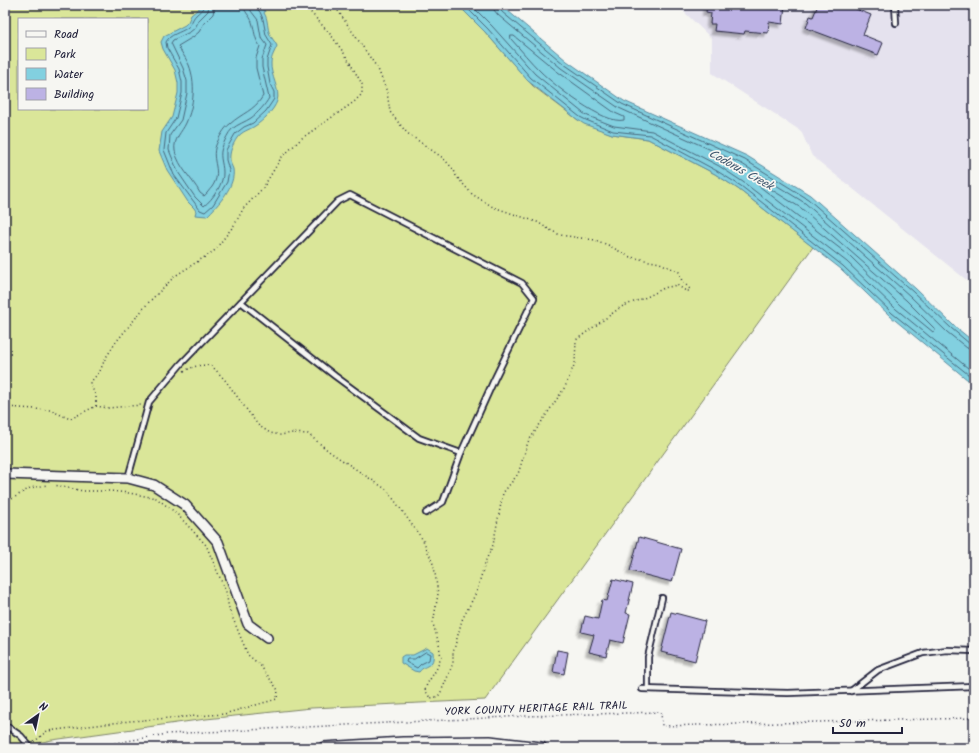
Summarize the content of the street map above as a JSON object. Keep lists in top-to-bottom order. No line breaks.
{"streets":{"path":["YORK COUNTY HERITAGE RAIL TRAIL"]},"water":["Codorus Creek"],"legend":["Road","Park","Water","Building"],"scale_bar":"50 m","north":"top right"}
